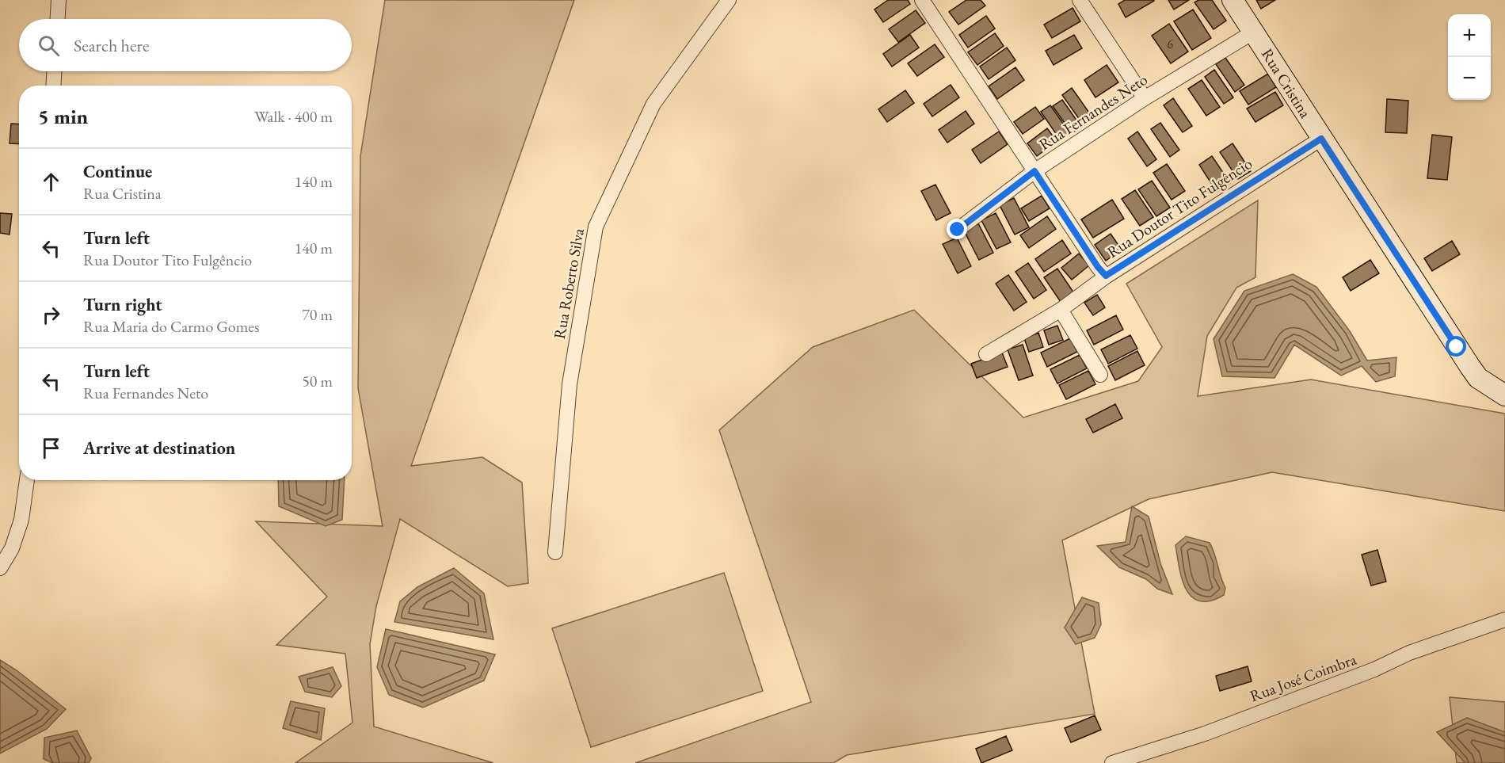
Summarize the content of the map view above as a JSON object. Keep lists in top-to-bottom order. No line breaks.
{"streets":{"main road":["Rua Cristina"],"street":["Rua Fernandes Neto","Rua Doutor Tito Fulgêncio","Rua Roberto Silva","Rua José Coimbra"]},"crossings":[["Rua Cristina","Rua Fernandes Neto"],["Rua Cristina","Rua Doutor Tito Fulgêncio"]],"house_numbers":["6"],"page":{"map_buttons":["+","−"],"search":"Search here","heading":["5 min","Walk · 400 m"],"list":[["Continue","Rua Cristina","140 m"],["Turn left","Rua Doutor Tito Fulgêncio","140 m"],["Turn right","Rua Maria do Carmo Gomes","70 m"],["Turn left","Rua Fernandes Neto","50 m"],"Arrive at destination"]}}
